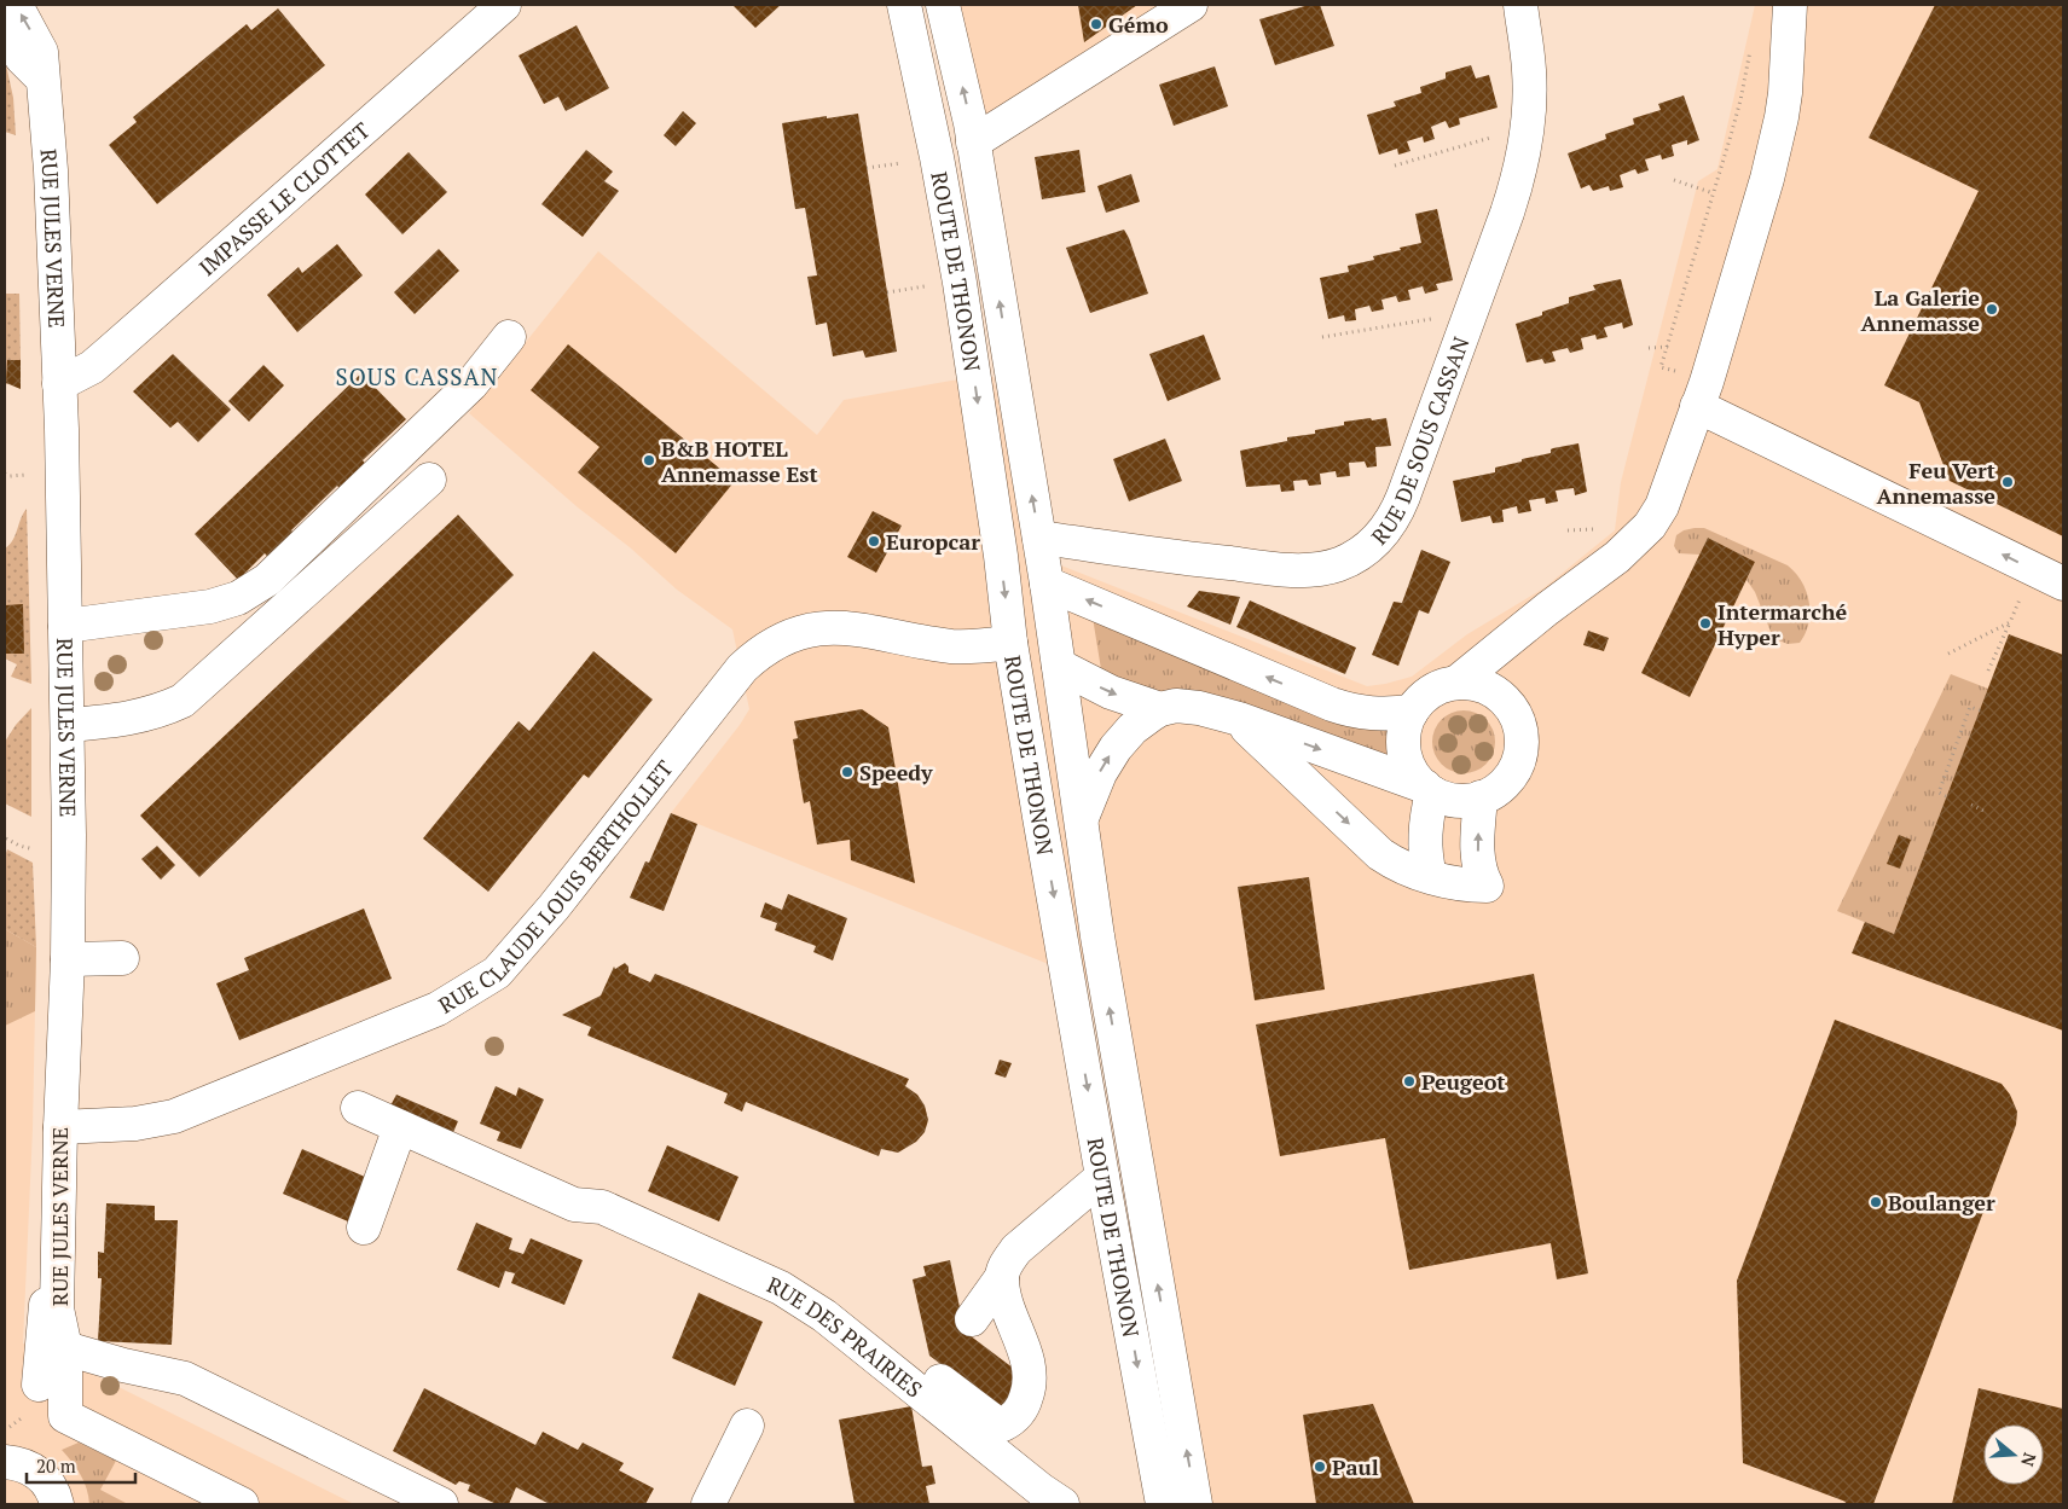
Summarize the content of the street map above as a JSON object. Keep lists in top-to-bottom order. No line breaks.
{"streets":{"street":["IMPASSE LE CLOTTET","RUE JULES VERNE","ROUTE DE THONON","RUE DE SOUS CASSAN","RUE CLAUDE LOUIS BERTHOLLET","RUE DES PRAIRIES"]},"crossings":[["IMPASSE LE CLOTTET","RUE JULES VERNE"],["RUE JULES VERNE","RUE CLAUDE LOUIS BERTHOLLET"],["ROUTE DE THONON","RUE DE SOUS CASSAN"],["ROUTE DE THONON","RUE CLAUDE LOUIS BERTHOLLET"]],"districts":["SOUS CASSAN"],"places":["Gémo","La Galerie Annemasse","B&B HOTEL Annemasse Est","Feu Vert Annemasse","Europcar","Intermarché Hyper","Speedy","Peugeot","Boulanger","Paul"],"scale_bar":"20 m","north":"right"}
